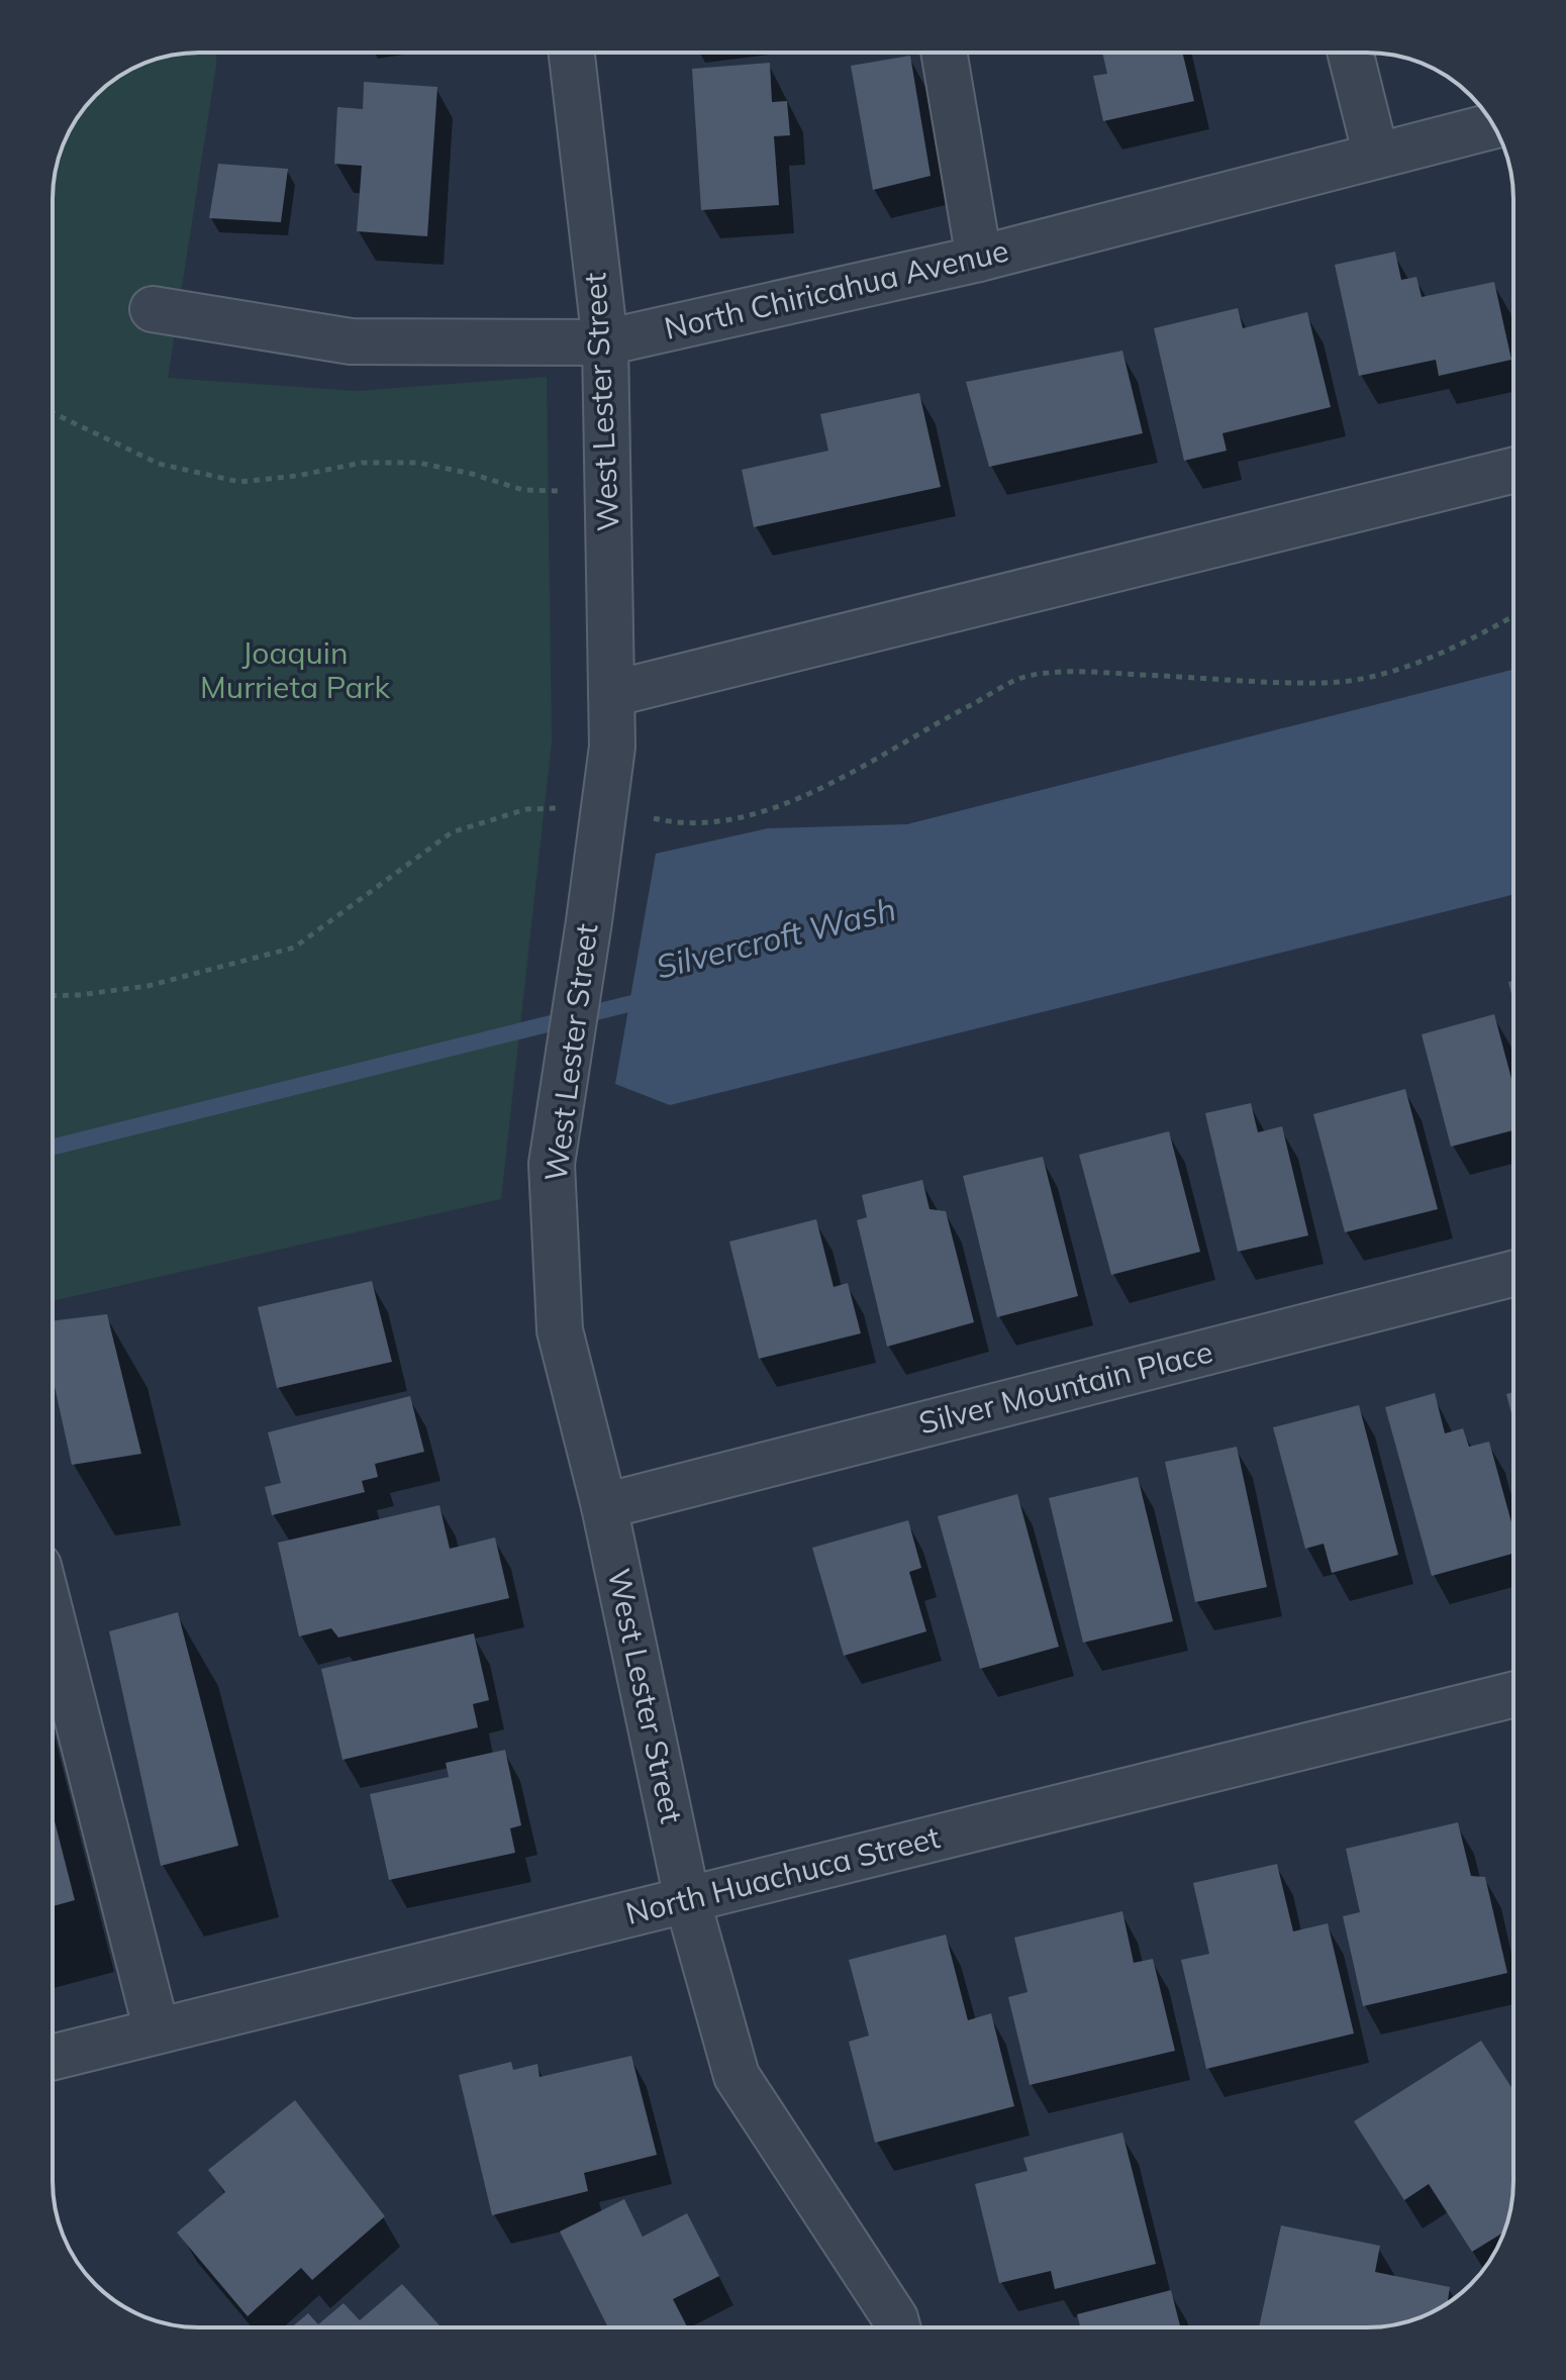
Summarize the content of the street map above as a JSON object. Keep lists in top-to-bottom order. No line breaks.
{"streets":{"street":["North Chiricahua Avenue","West Lester Street","Silver Mountain Place","North Huachuca Street"]},"crossings":[["North Chiricahua Avenue","West Lester Street"],["West Lester Street","Silver Mountain Place"],["West Lester Street","North Huachuca Street"]],"water":["Silvercroft Wash"],"parks":["Joaquin Murrieta Park"]}
